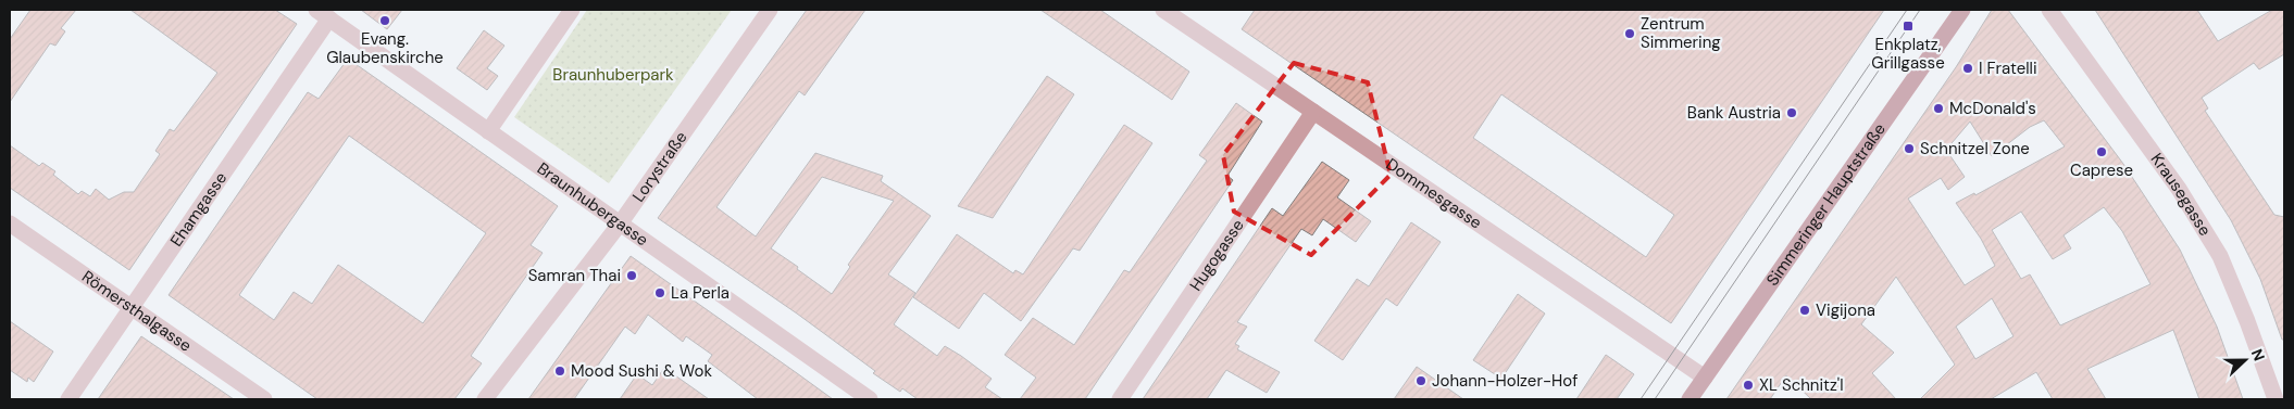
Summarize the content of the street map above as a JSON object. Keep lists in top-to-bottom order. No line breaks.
{"streets":{"main road":["Simmeringer Hauptstraße"],"street":["Lorystraße","Dommesgasse","Krausegasse","Braunhubergasse","Ehamgasse","Hugogasse","Römersthalgasse"]},"crossings":[["Lorystraße","Braunhubergasse"],["Dommesgasse","Simmeringer Hauptstraße"],["Dommesgasse","Hugogasse"],["Braunhubergasse","Ehamgasse"],["Ehamgasse","Römersthalgasse"]],"parks":["Braunhuberpark"],"places":{"other":["Evang. Glaubenskirche","Zentrum Simmering","I Fratelli","McDonald's","Bank Austria","Schnitzel Zone","Caprese","Samran Thai","La Perla","Vigijona","Mood Sushi & Wok","Johann-Holzer-Hof","XL Schnitz'l"],"transit":["Enkplatz, Grillgasse"]},"north":"right"}
